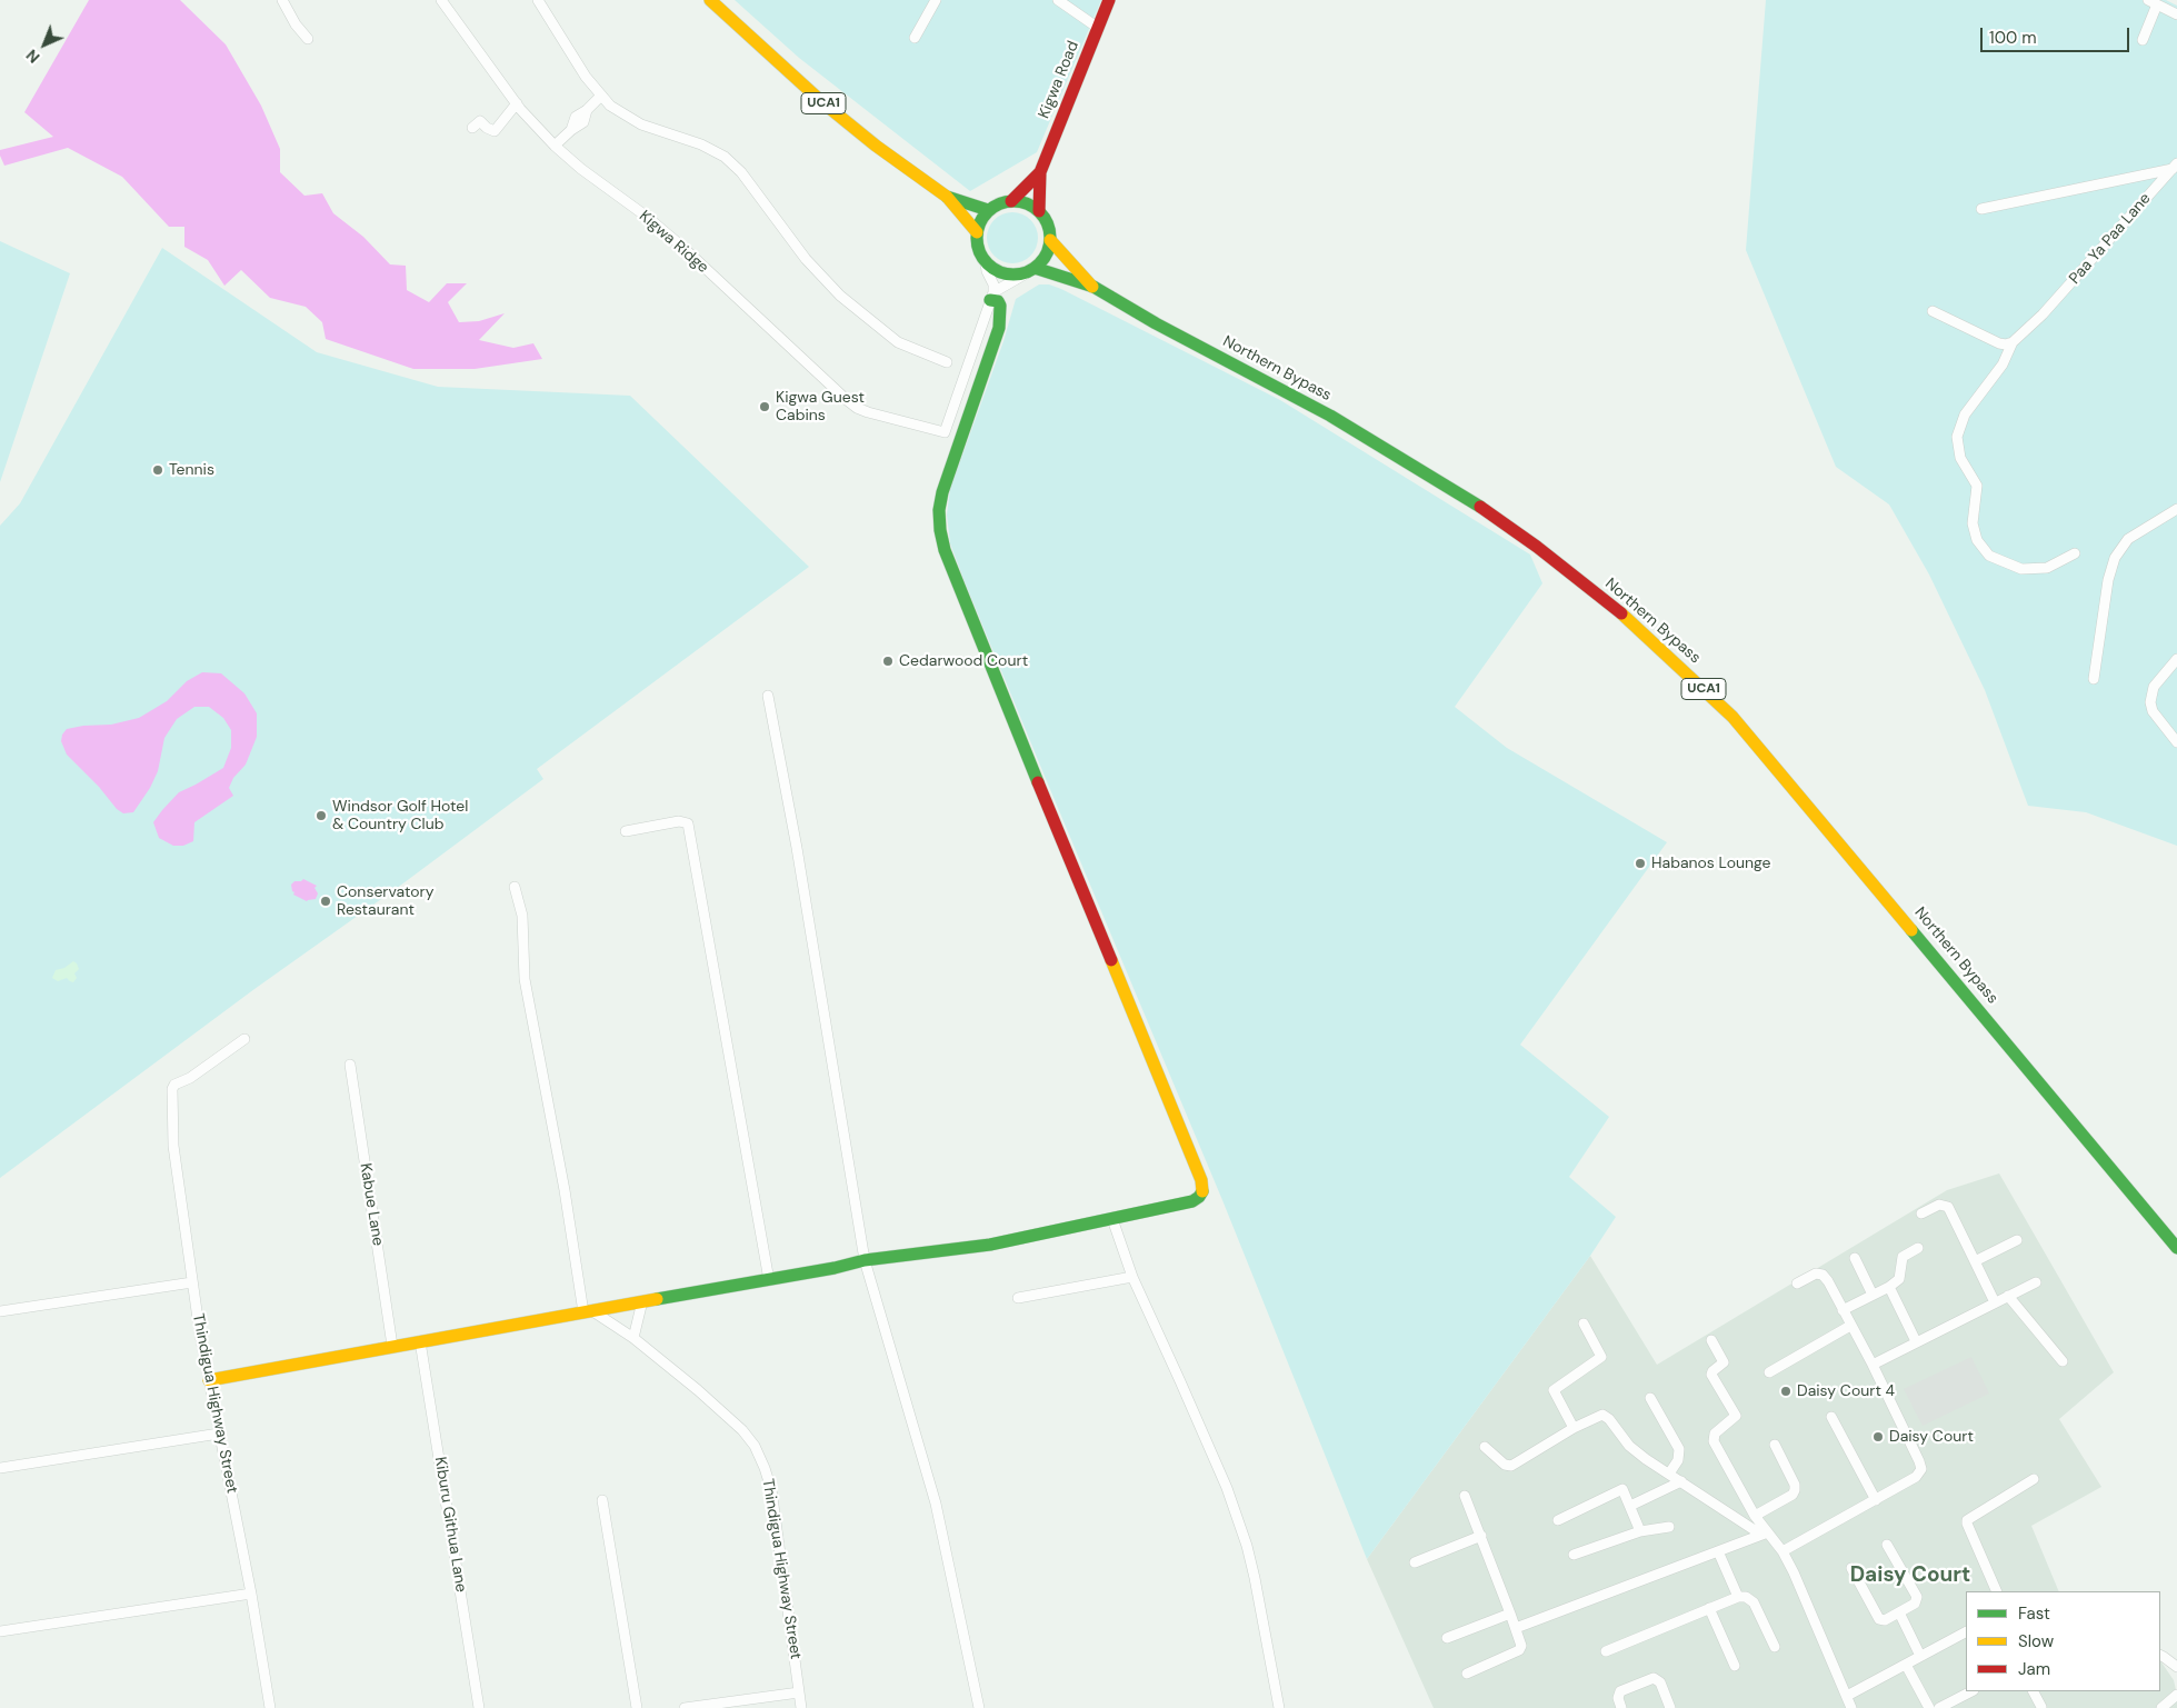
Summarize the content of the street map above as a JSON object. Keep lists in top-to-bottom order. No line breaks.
{"streets":{"main road":["Kigwa Road","UCA1","Northern Bypass"],"street":["Paa Ya Paa Lane","Kigwa Ridge","Kabue Lane","Thindigua Highway Street","Kiburu Githua Lane"]},"crossings":[["UCA1","Northern Bypass"]],"districts":["Daisy Court"],"places":["Kigwa Guest Cabins","Tennis","Cedarwood Court","Windsor Golf Hotel & Country Club","Habanos Lounge","Conservatory Restaurant","Daisy Court 4","Daisy Court"],"legend":["Fast","Slow","Jam"],"scale_bar":"100 m","north":"bottom left"}
